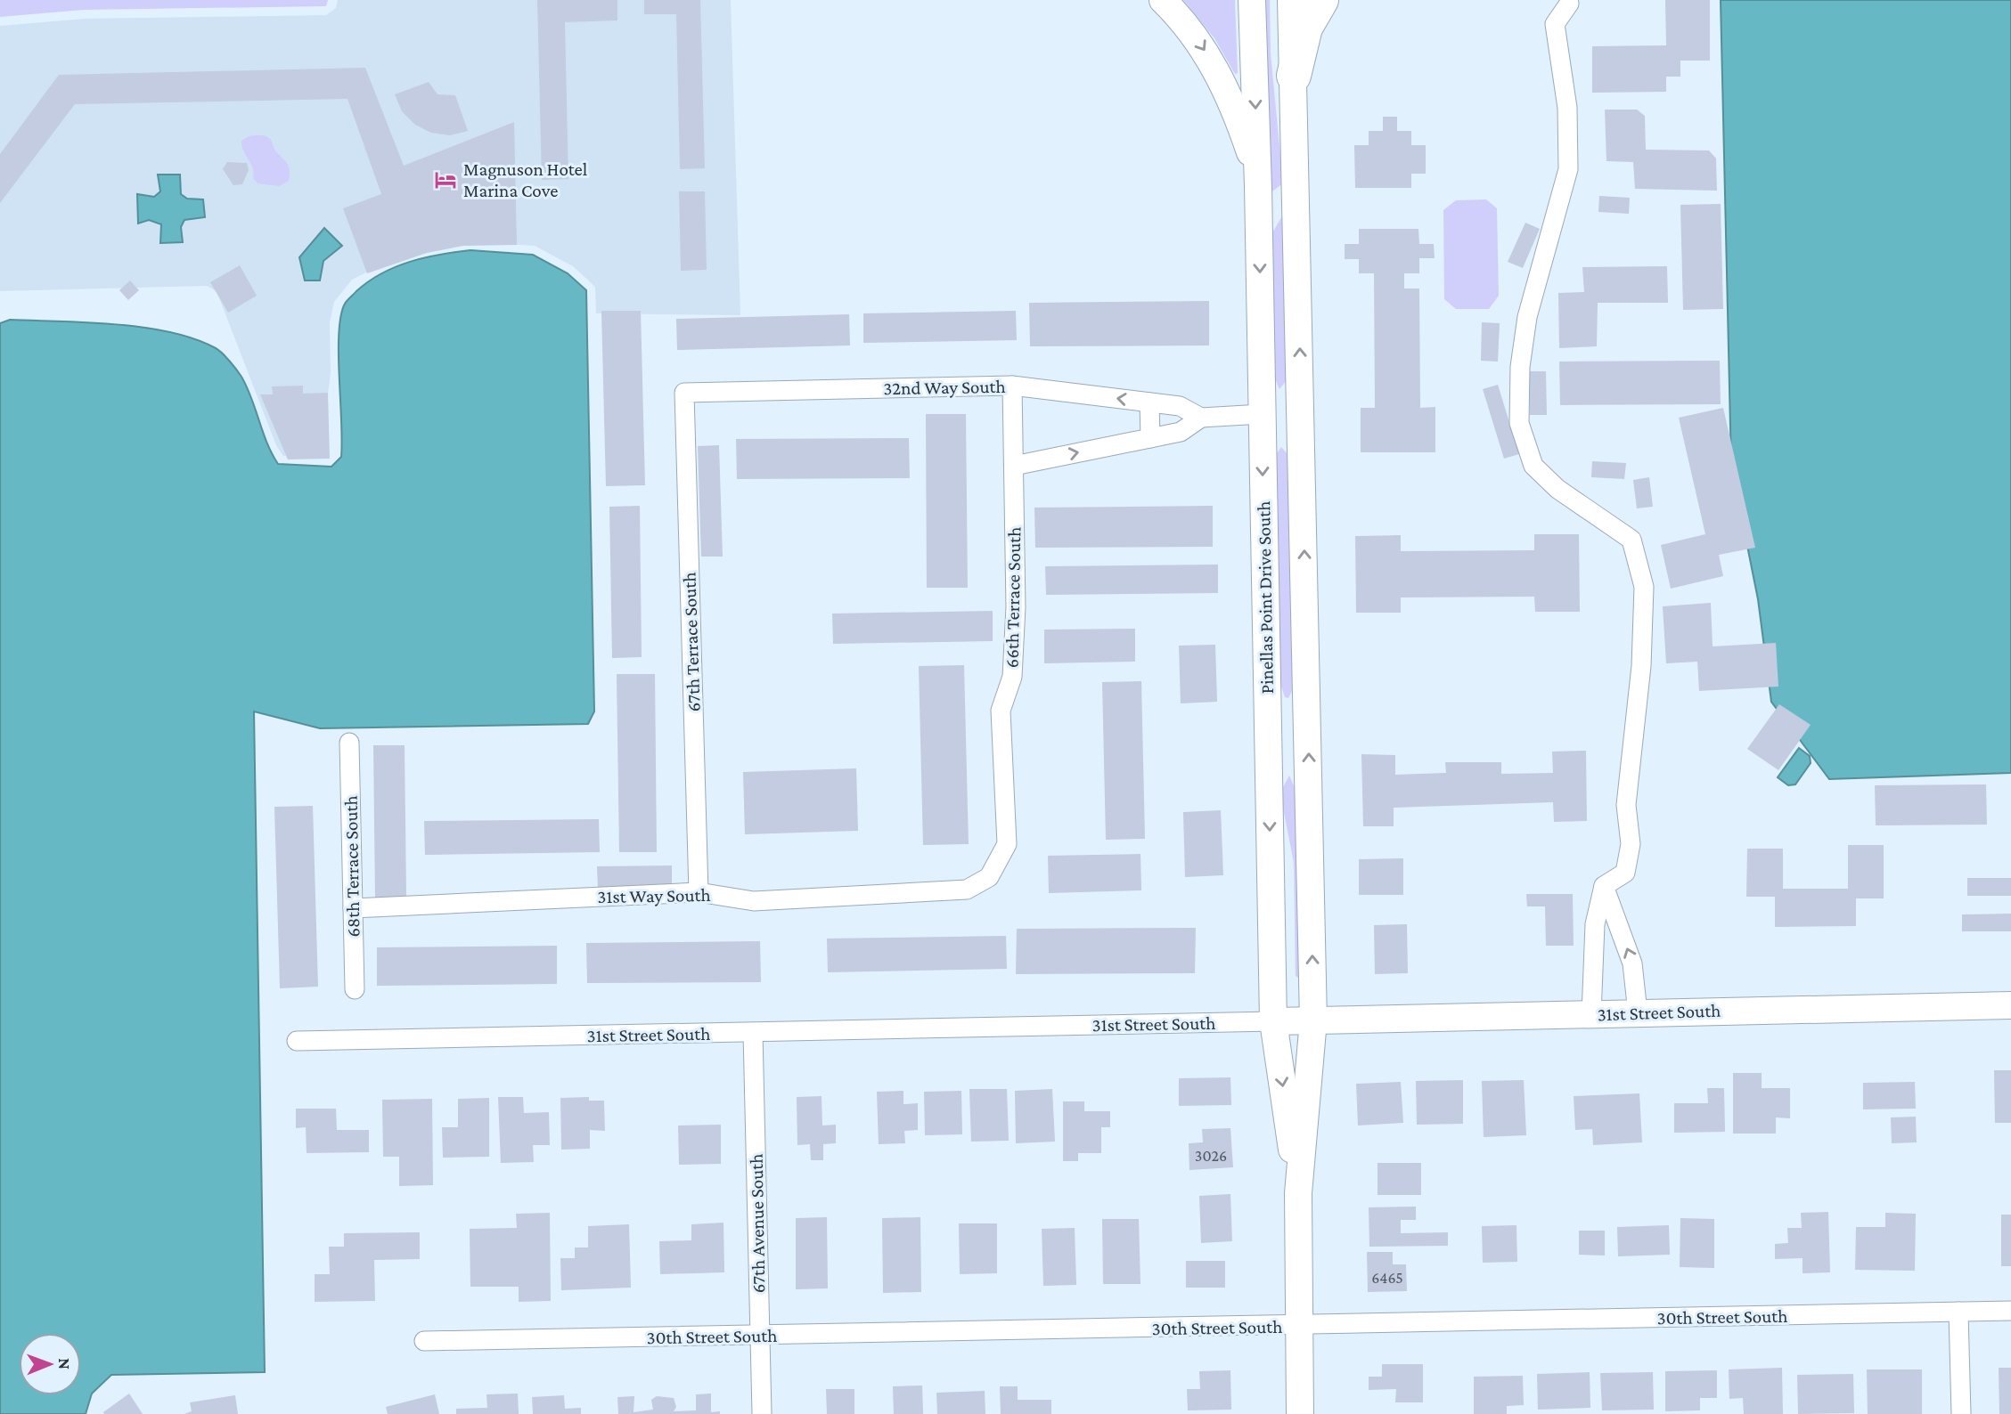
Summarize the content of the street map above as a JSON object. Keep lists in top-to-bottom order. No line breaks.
{"streets":{"street":["32nd Way South","66th Terrace South","Pinellas Point Drive South","67th Terrace South","68th Terrace South","31st Way South","31st Street South","67th Avenue South","30th Street South"]},"crossings":[["32nd Way South","66th Terrace South"],["32nd Way South","Pinellas Point Drive South"],["32nd Way South","67th Terrace South"],["66th Terrace South","31st Way South"],["Pinellas Point Drive South","31st Street South"],["Pinellas Point Drive South","30th Street South"],["67th Terrace South","31st Way South"],["68th Terrace South","31st Way South"],["31st Street South","67th Avenue South"],["67th Avenue South","30th Street South"]],"places":{"hotel":["Magnuson Hotel Marina Cove"]},"house_numbers":["3026","6465"],"north":"right"}
